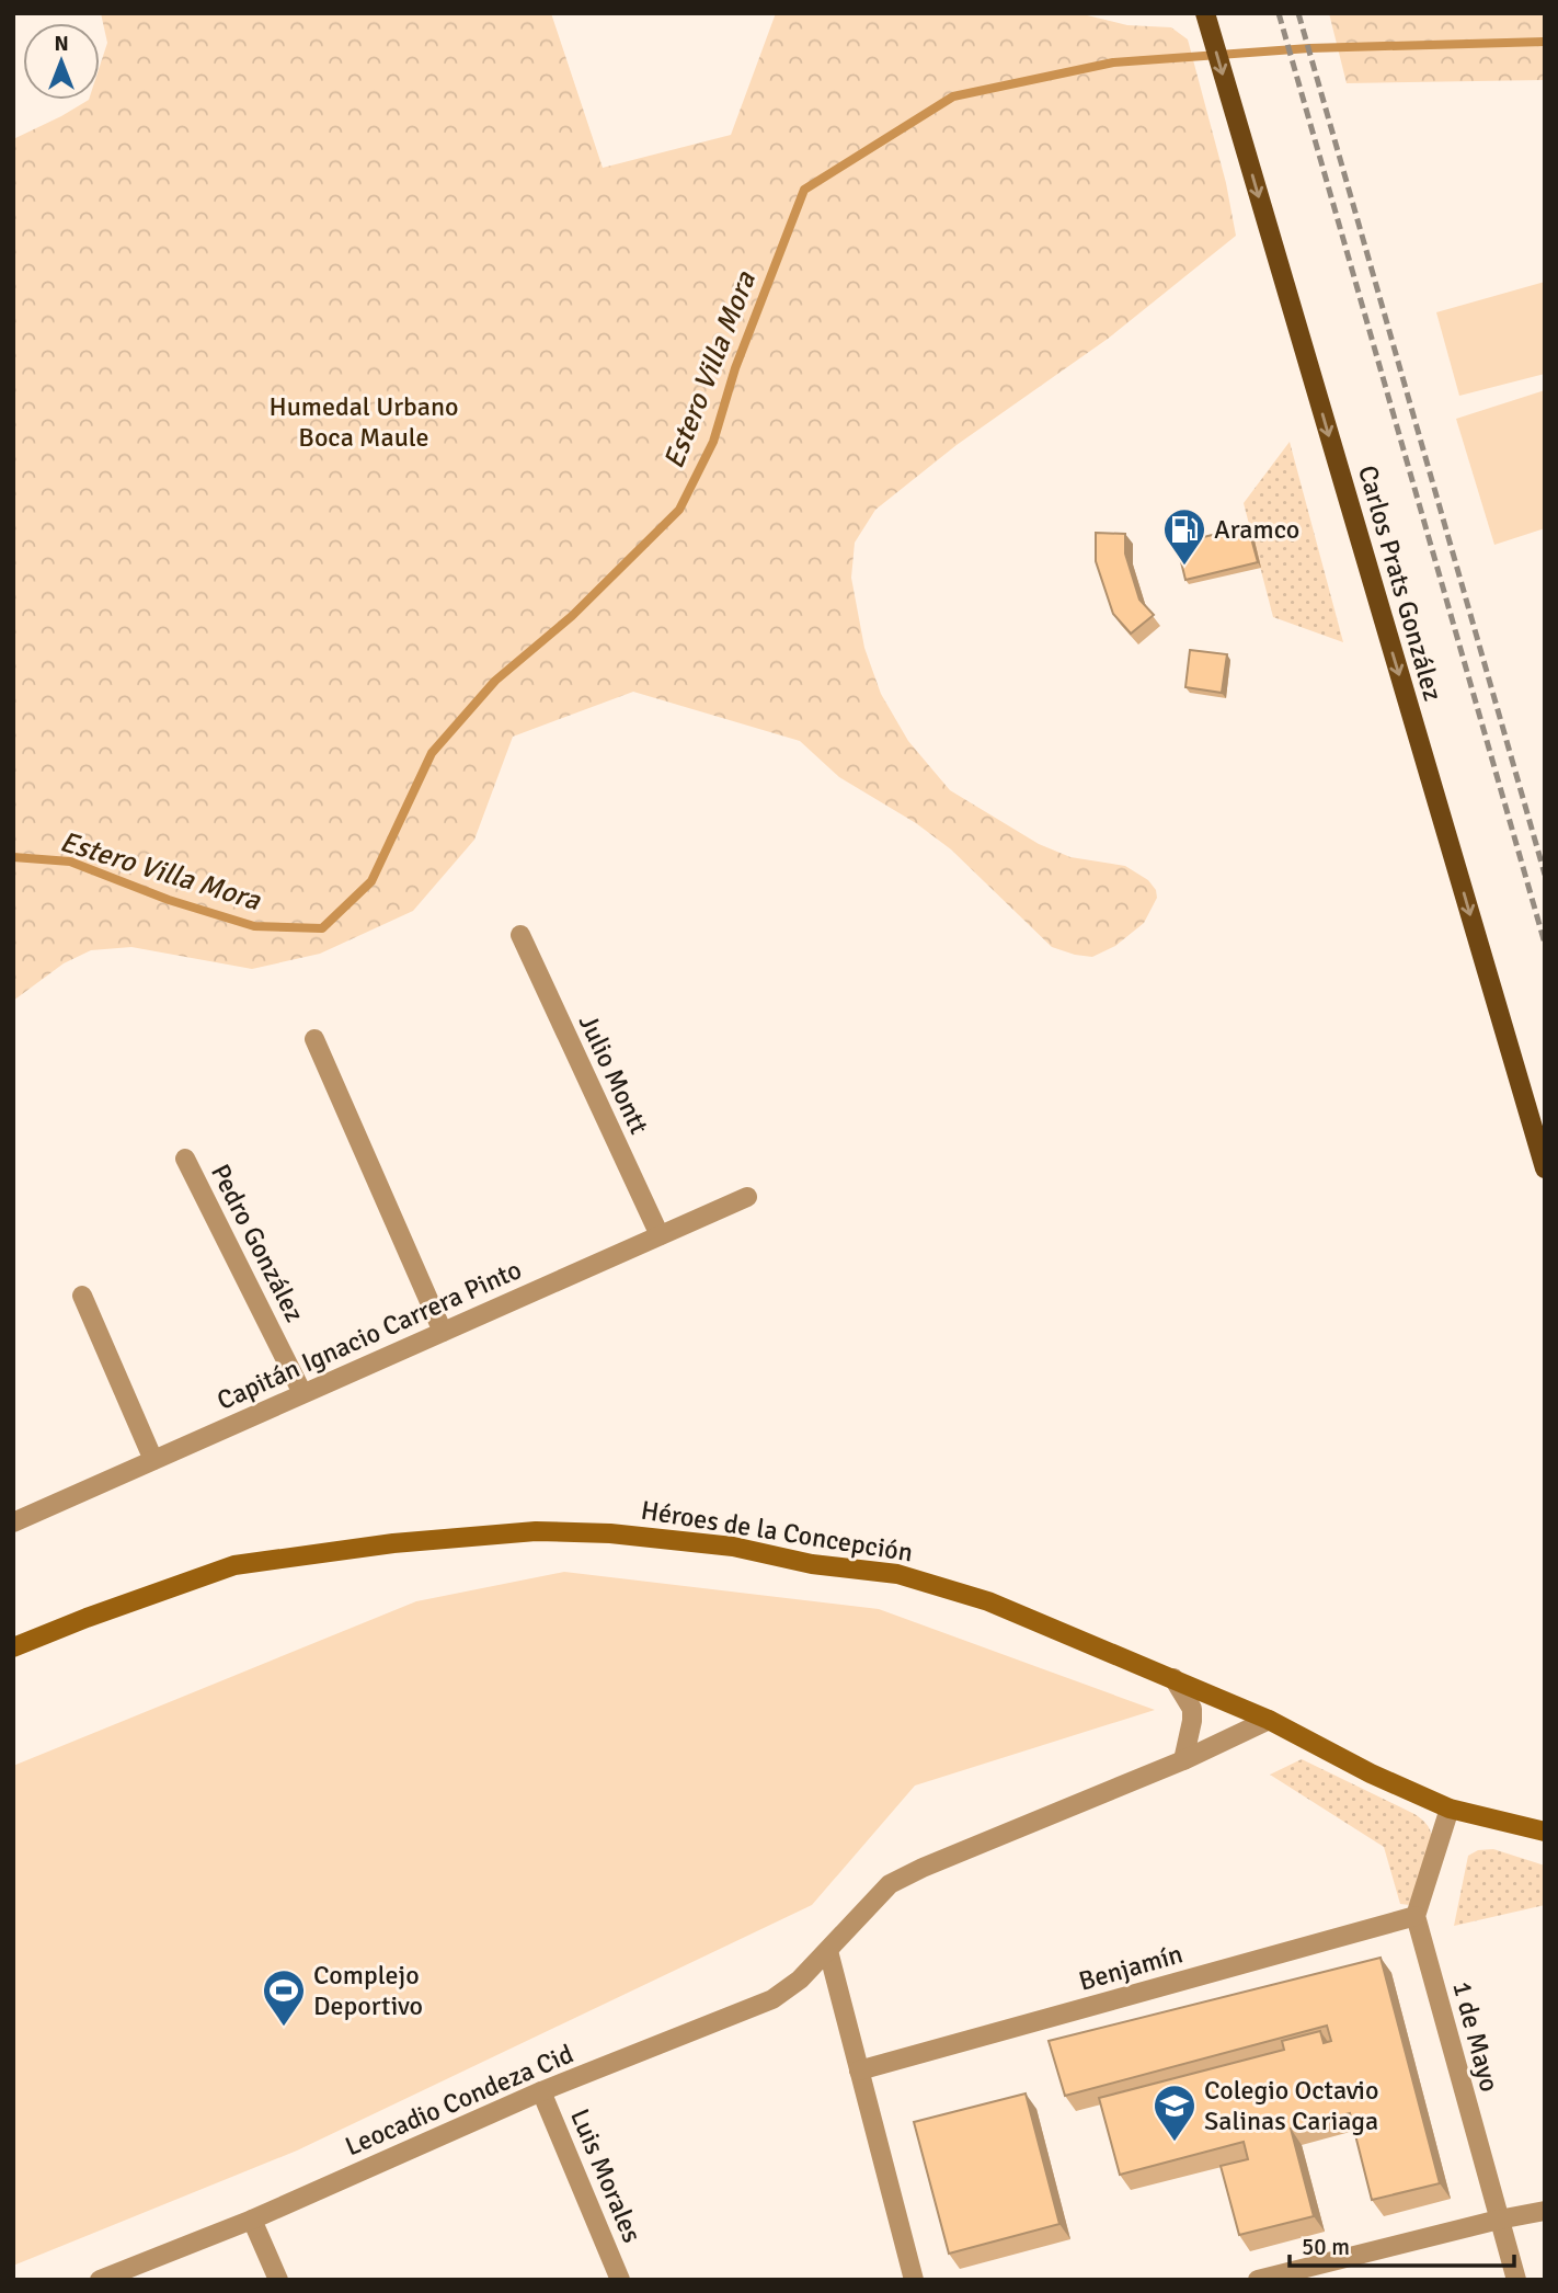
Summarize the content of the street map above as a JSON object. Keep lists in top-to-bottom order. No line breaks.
{"streets":{"main road":["Carlos Prats González"],"street":["Julio Montt","Pedro González","Capitán Ignacio Carrera Pinto","Héroes de la Concepción","Benjamín","1 de Mayo","Leocadio Condeza Cid","Luis Morales"]},"crossings":[["Julio Montt","Capitán Ignacio Carrera Pinto"],["Pedro González","Capitán Ignacio Carrera Pinto"],["Héroes de la Concepción","Leocadio Condeza Cid"],["Benjamín","1 de Mayo"],["Leocadio Condeza Cid","Luis Morales"]],"one_way":["Carlos Prats González"],"water":["Estero Villa Mora"],"parks":["Humedal Urbano Boca Maule"],"places":{"fuel station":["Aramco"],"sports":["Complejo Deportivo"],"school or university":["Colegio Octavio Salinas Cariaga"]},"scale_bar":"50 m","north":"top"}
